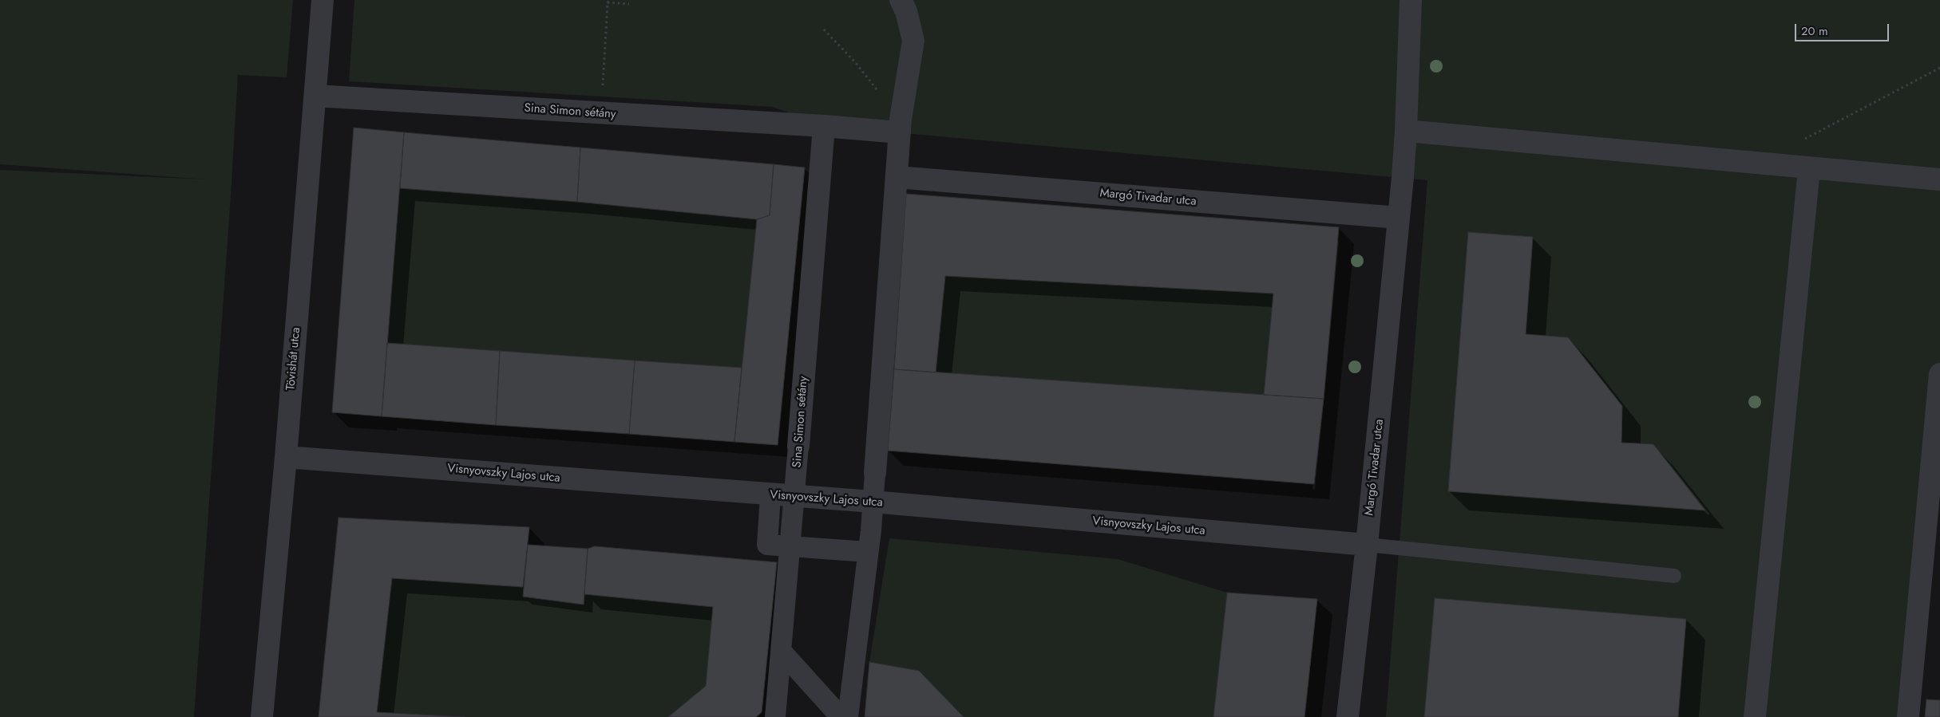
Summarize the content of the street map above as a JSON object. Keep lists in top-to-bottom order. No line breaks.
{"streets":{"street":["Sina Simon sétány","Margó Tivadar utca","Tövishát utca","Visnyovszky Lajos utca"]},"crossings":[["Sina Simon sétány","Tövishát utca"],["Sina Simon sétány","Visnyovszky Lajos utca"],["Margó Tivadar utca","Visnyovszky Lajos utca"],["Tövishát utca","Visnyovszky Lajos utca"]],"scale_bar":"20 m"}
